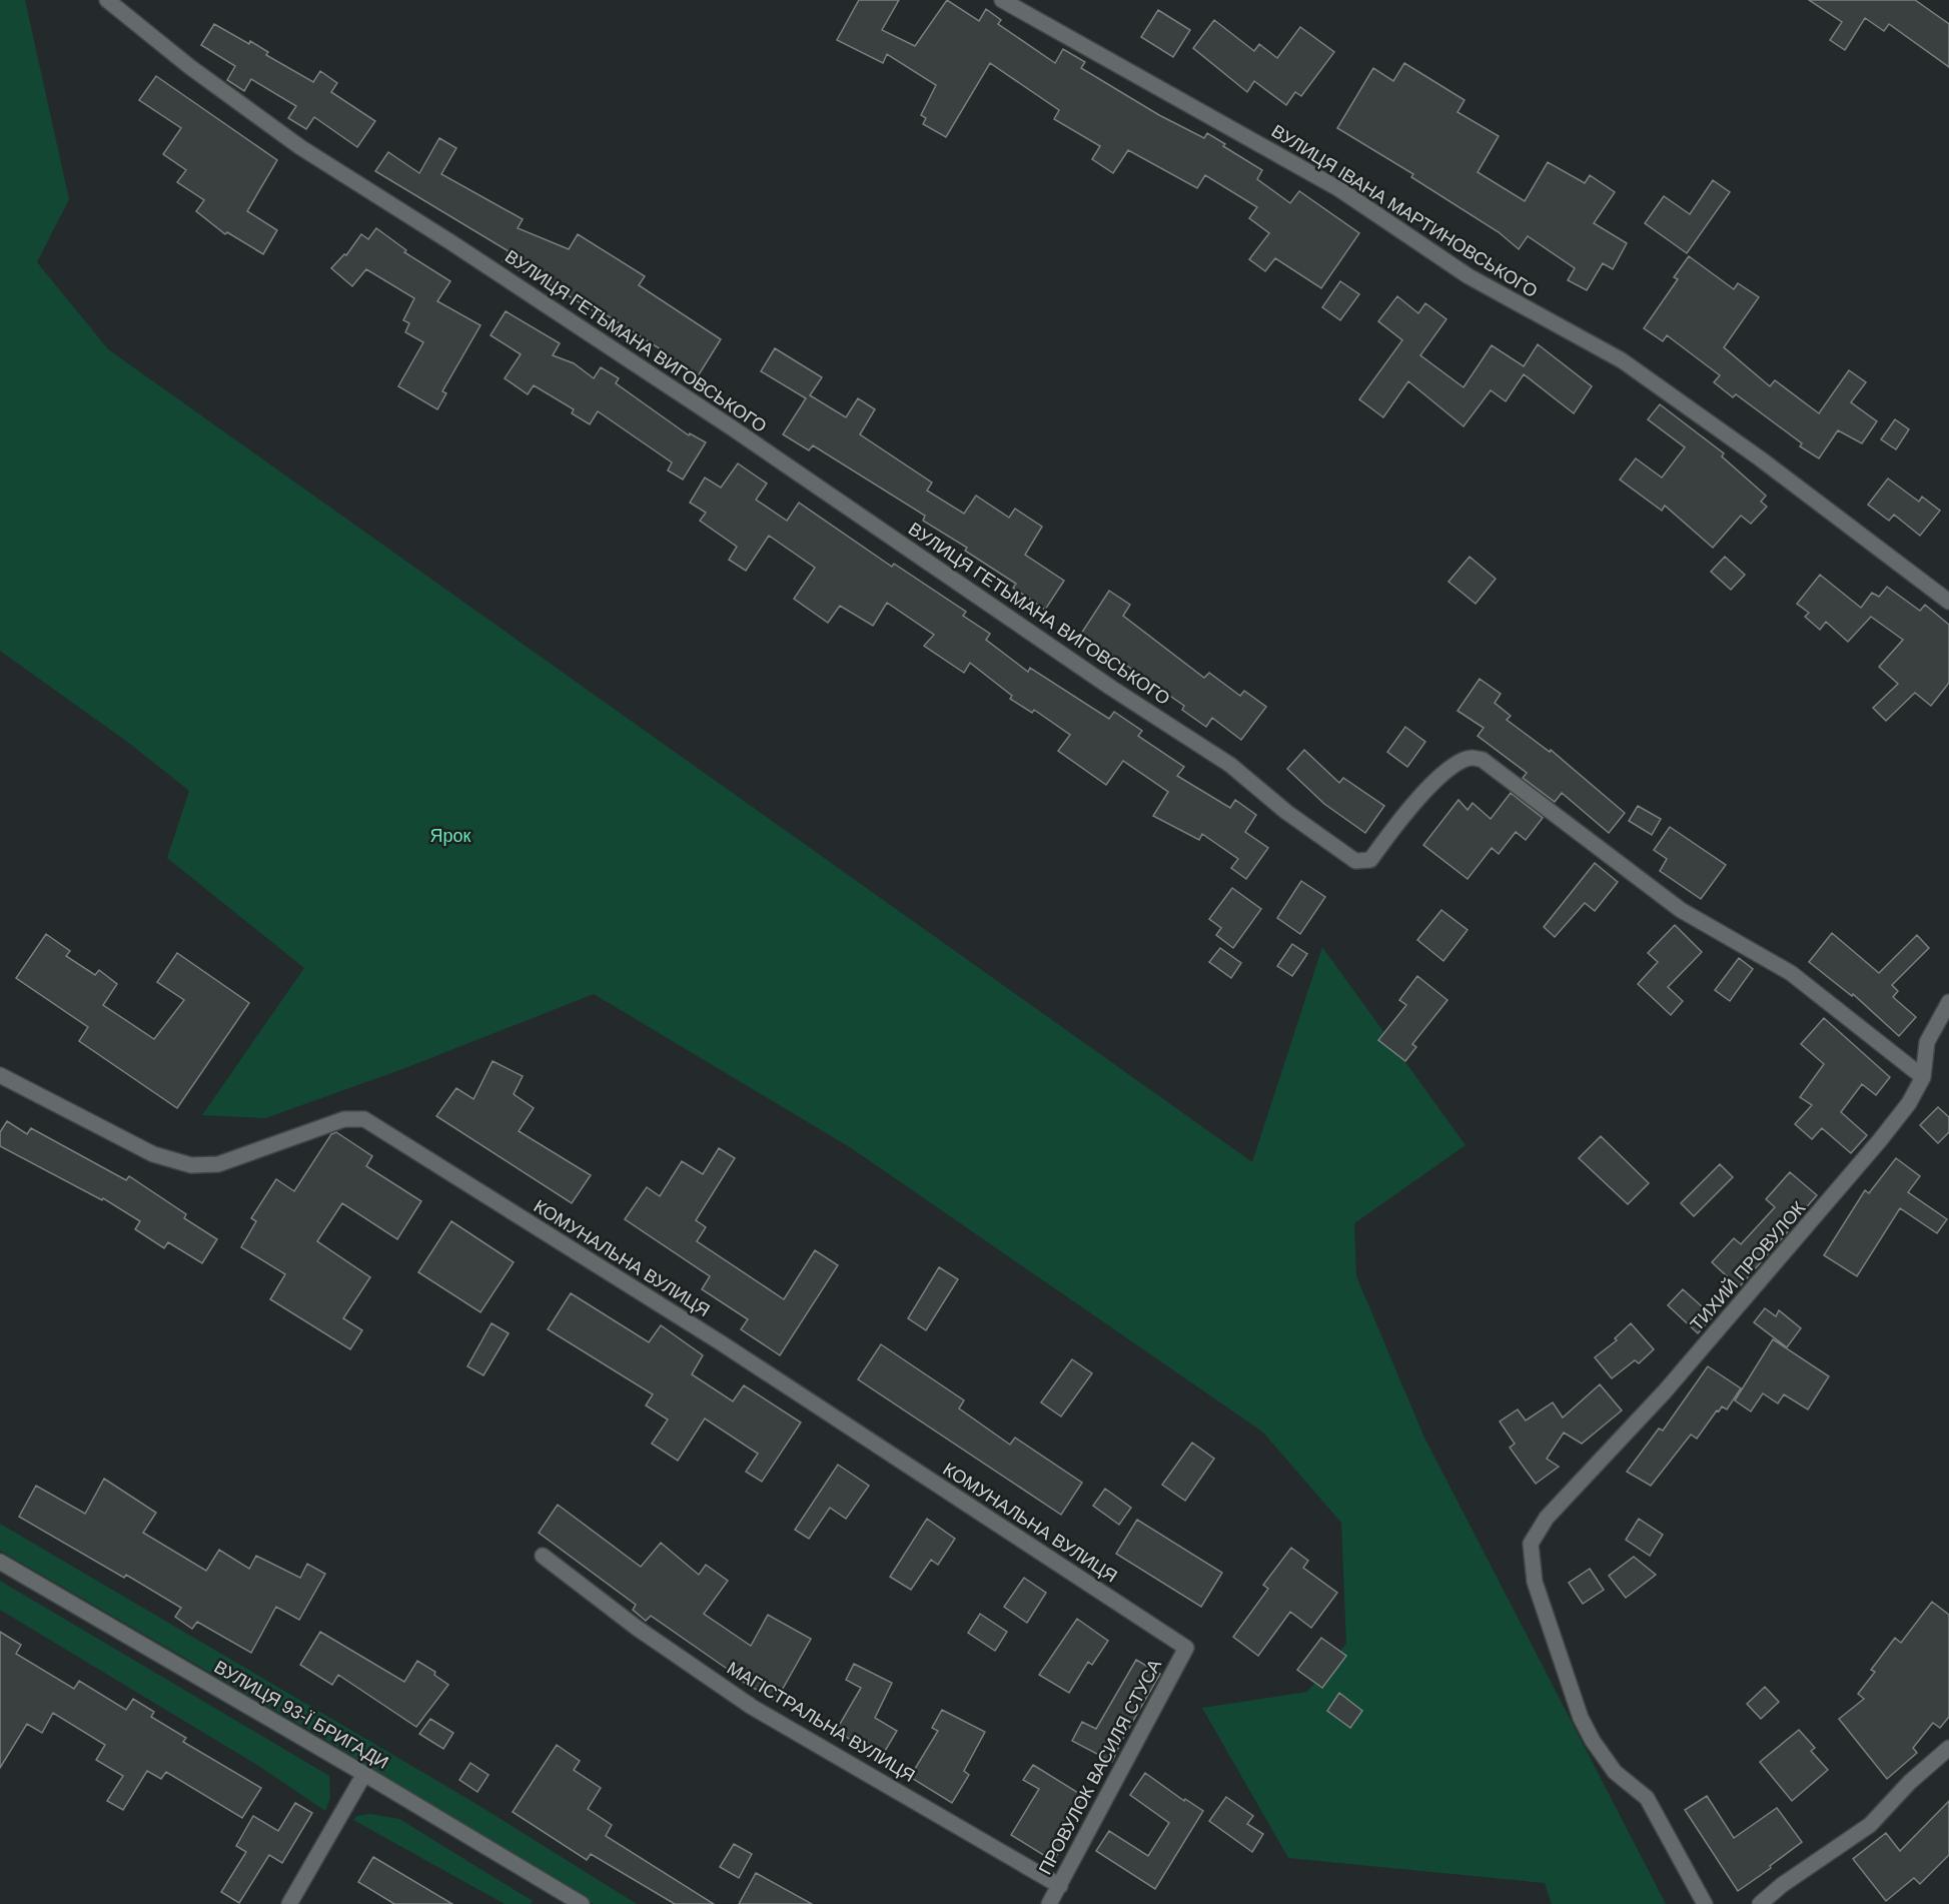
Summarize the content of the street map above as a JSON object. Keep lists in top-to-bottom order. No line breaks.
{"streets":{"street":["ВУЛИЦЯ ІВАНА МАРТИНОВСЬКОГО","ВУЛИЦЯ ГЕТЬМАНА ВИГОВСЬКОГО","КОМУНАЛЬНА ВУЛИЦЯ","ТИХИЙ ПРОВУЛОК","ВУЛИЦЯ 93-Ї БРИГАДИ","МАГІСТРАЛЬНА ВУЛИЦЯ","ПРОВУЛОК ВАСИЛЯ СТУСА"]},"crossings":[["ВУЛИЦЯ ГЕТЬМАНА ВИГОВСЬКОГО","ТИХИЙ ПРОВУЛОК"],["КОМУНАЛЬНА ВУЛИЦЯ","ПРОВУЛОК ВАСИЛЯ СТУСА"],["МАГІСТРАЛЬНА ВУЛИЦЯ","ПРОВУЛОК ВАСИЛЯ СТУСА"]],"parks":["Ярок"]}
